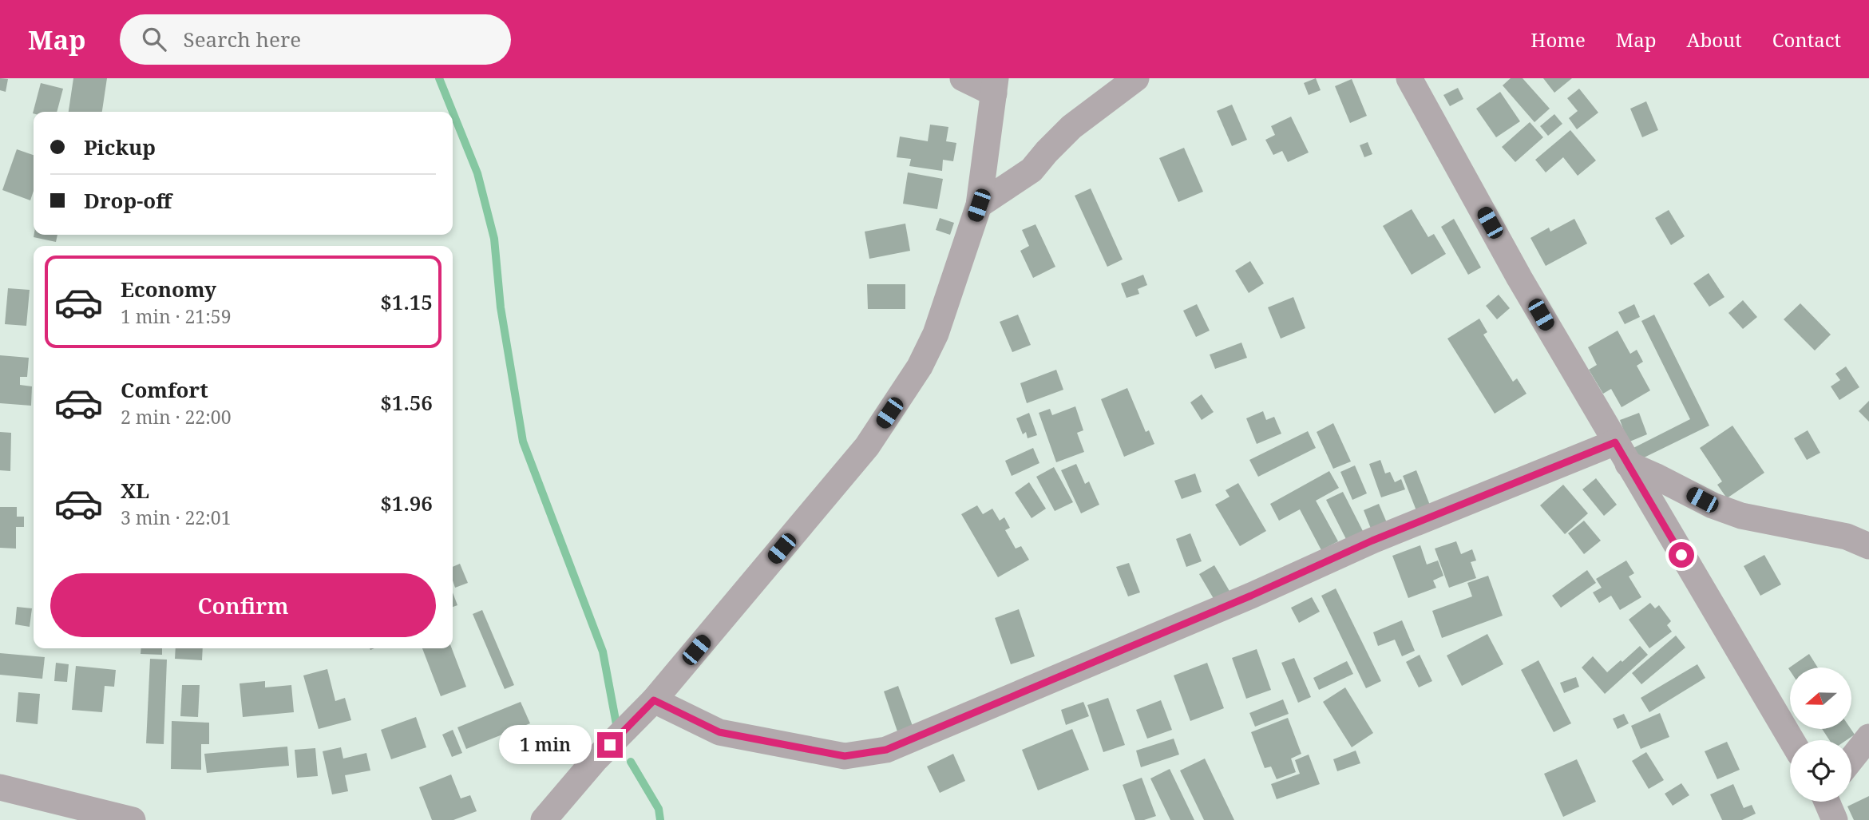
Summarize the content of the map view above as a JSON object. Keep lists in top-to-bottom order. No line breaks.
{"north":"left","page":{"header":"Map","search":"Search here","nav":["Home","Map","About","Contact"],"banner":["Pickup","Drop-off"],"list":[{"name":"Economy","note":"1 min · 21:59","value":"$1.15"},{"name":"Comfort","note":"2 min · 22:00","value":"$1.56"},{"name":"XL","note":"3 min · 22:01","value":"$1.96"}],"buttons":"Confirm","bubble":"1 min"}}
